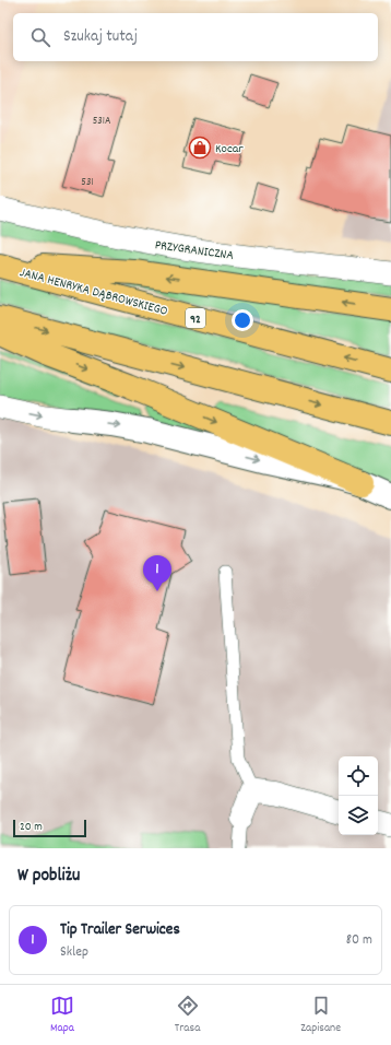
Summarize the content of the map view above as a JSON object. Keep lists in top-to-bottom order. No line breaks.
{"streets":{"main road":["JANA HENRYKA DĄBROWSKIEGO","92"],"street":["PRZYGRANICZNA"]},"places":{"shop":["Kocar"]},"house_numbers":["531A","531"],"scale_bar":"20 m","page":{"search":"Szukaj tutaj","pins":"1","scale":"20 m","heading":"W pobliżu","list":[{"mark":"1","name":"Tip Trailer Serwices","note":"Sklep","value":"80 m"}],"nav":["Mapa","Trasa","Zapisane"]}}
